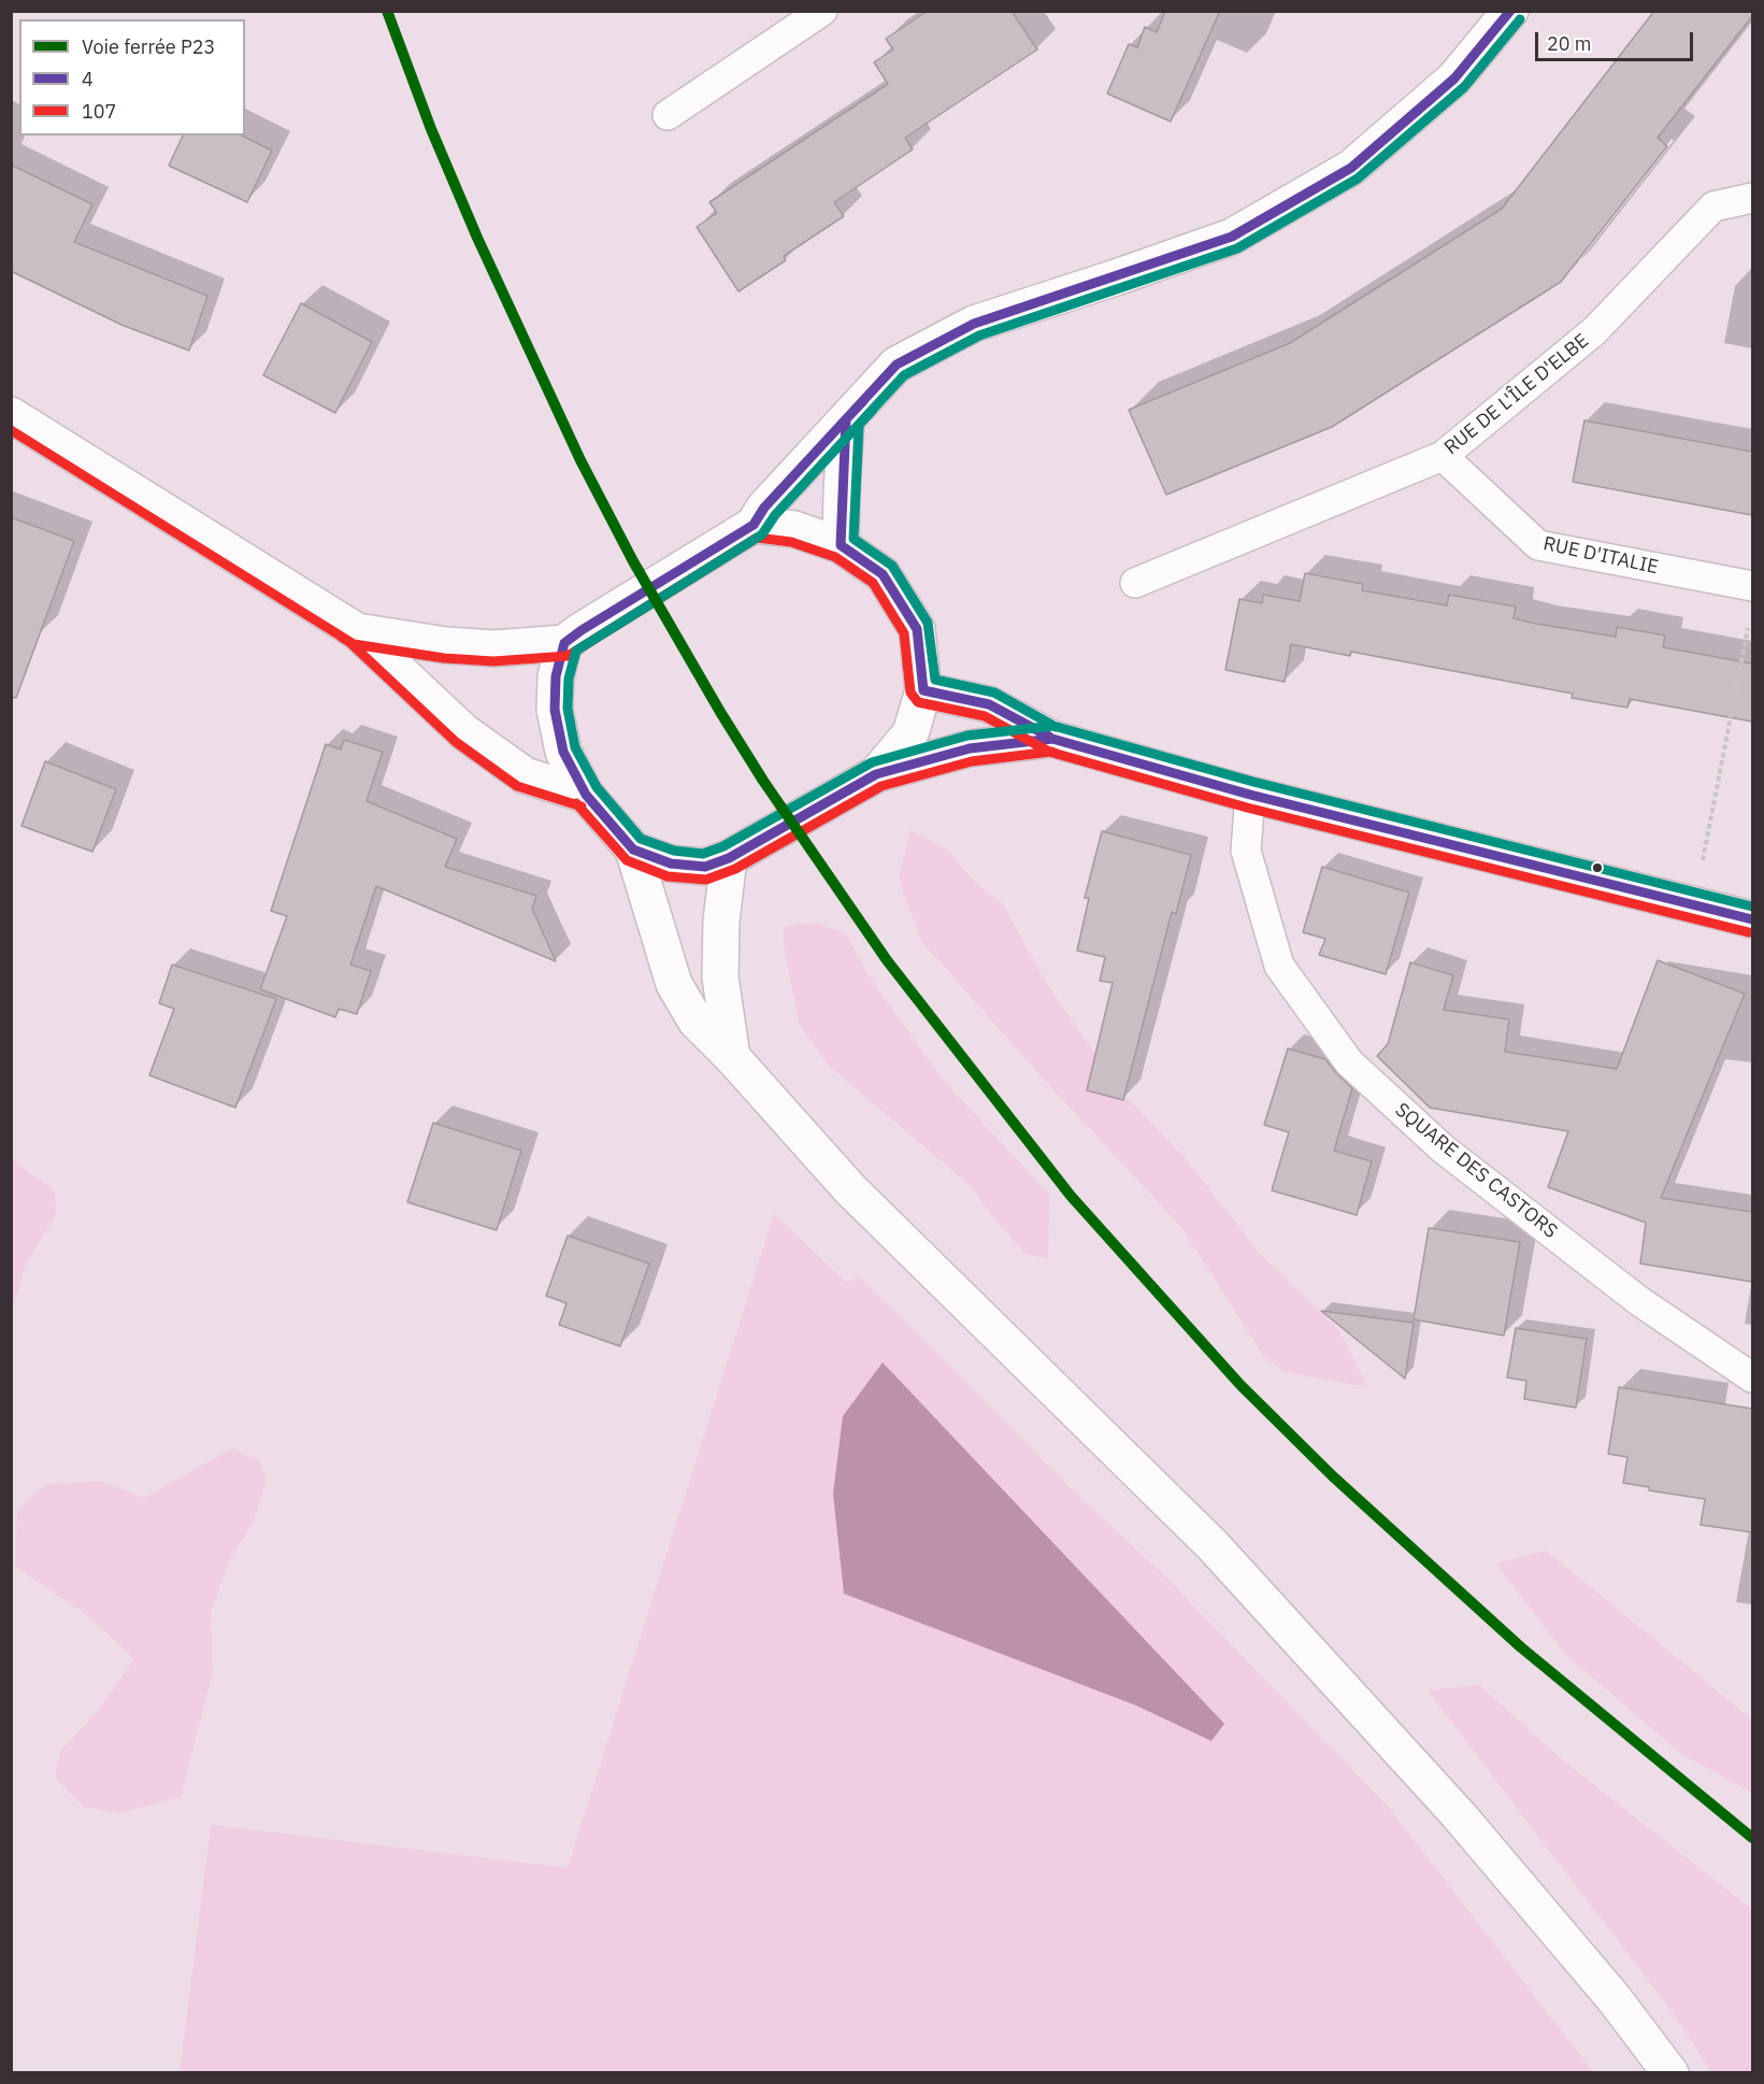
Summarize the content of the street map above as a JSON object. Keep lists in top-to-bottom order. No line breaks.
{"streets":{"lane":["RUE DE L'ÎLE D'ELBE","RUE D'ITALIE","SQUARE DES CASTORS"]},"crossings":[["RUE DE L'ÎLE D'ELBE","RUE D'ITALIE"]],"lines":["rail line P23","transit line 4","transit line 107"],"legend":["Voie ferrée P23","4","107"],"scale_bar":"20 m"}
